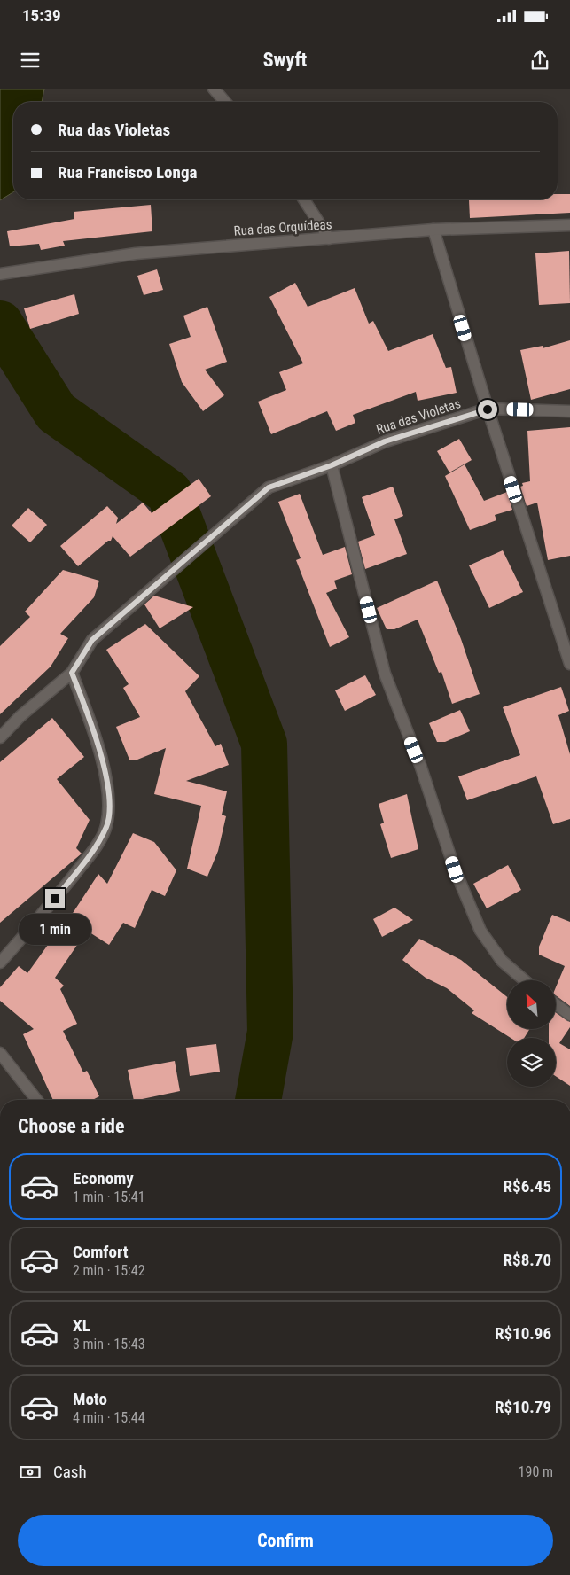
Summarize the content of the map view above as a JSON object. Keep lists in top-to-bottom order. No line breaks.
{"streets":{"street":["Rua das Orquídeas","Rua das Violetas"]},"north":"top left","page":{"status":"15:39","header":"Swyft","banner":["Rua das Violetas","Rua Francisco Longa"],"bubble":"1 min","heading":"Choose a ride","list":[{"name":"Economy","note":"1 min · 15:41","value":"R$6.45"},{"name":"Comfort","note":"2 min · 15:42","value":"R$8.70"},{"name":"XL","note":"3 min · 15:43","value":"R$10.96"},{"name":"Moto","note":"4 min · 15:44","value":"R$10.79"}],"pay":["Cash","190 m"],"buttons":"Confirm"}}
